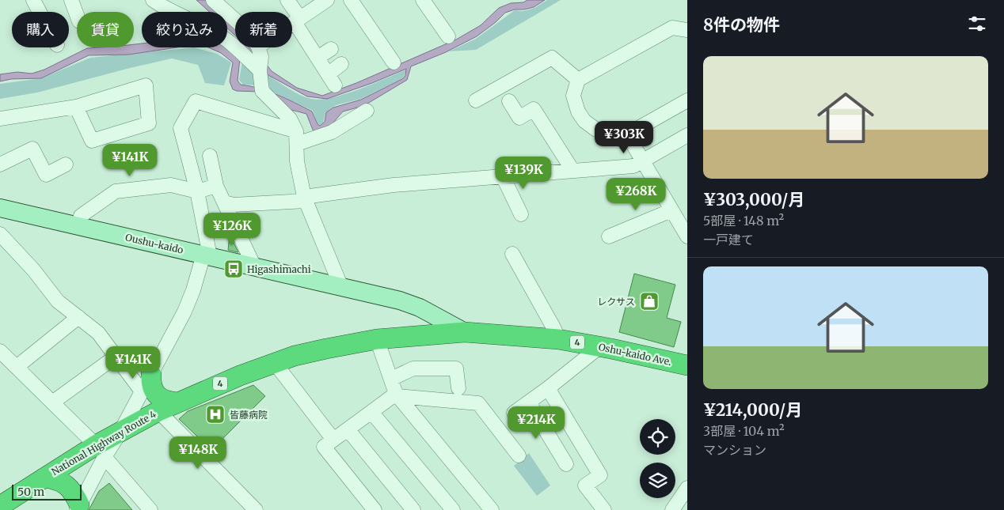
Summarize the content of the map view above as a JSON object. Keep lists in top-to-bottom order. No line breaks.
{"streets":{"highway":["4","Oshu-kaido Ave.","National Highway Route 4"],"main road":["Oushu-kaido"]},"crossings":[["Oushu-kaido","Oshu-kaido Ave."],["Oushu-kaido","National Highway Route 4"],["Oshu-kaido Ave.","National Highway Route 4"]],"places":{"bus stop":["Higashimachi"],"shop":["レクサス"],"hospital":["皆藤病院"]},"scale_bar":"50 m","page":{"heading":"8件の物件","chip":["購入","賃貸","絞り込み","新着"],"list":[{"name":"¥303,000/月","note":"5部屋 · 148 m² · 一戸建て"},{"name":"¥214,000/月","note":"3部屋 · 104 m² · マンション"}],"price":["¥303K","¥141K","¥139K","¥268K","¥126K","¥141K","¥214K","¥148K"],"scale":"50 m"}}
